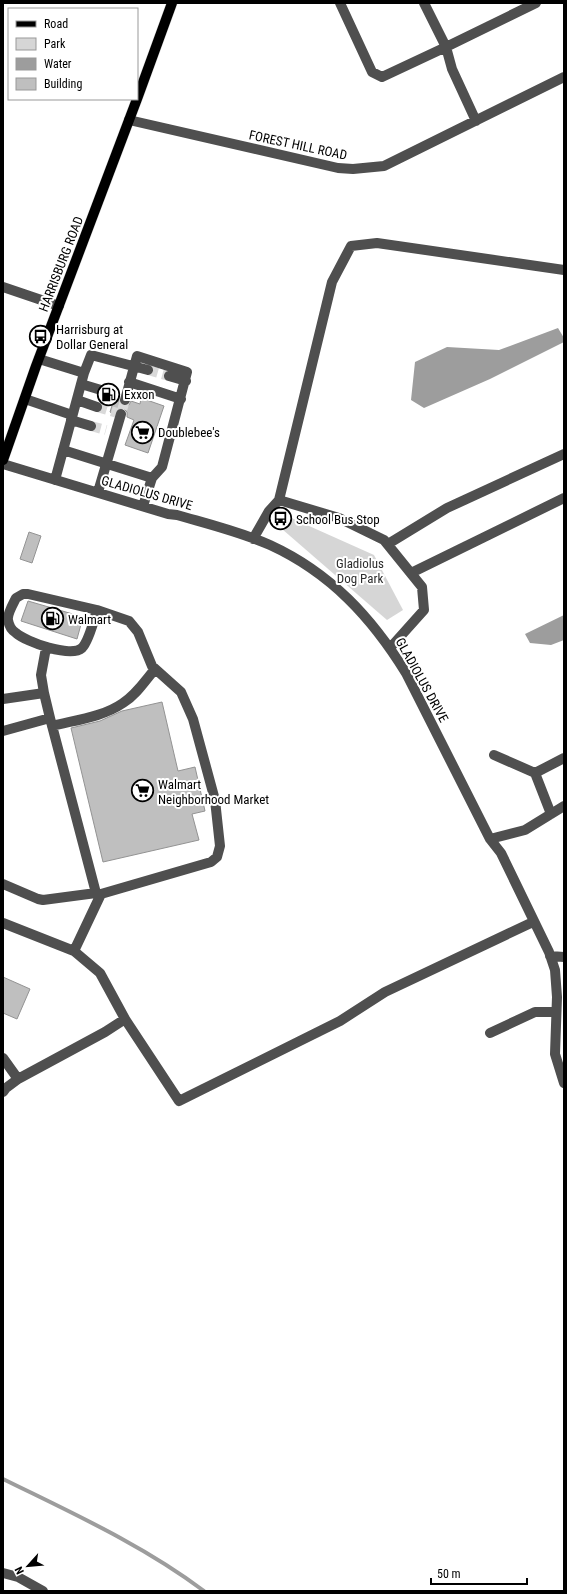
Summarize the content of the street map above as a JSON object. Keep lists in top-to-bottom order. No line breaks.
{"streets":{"main road":["HARRISBURG ROAD"],"street":["FOREST HILL ROAD","GLADIOLUS DRIVE"]},"crossings":[["FOREST HILL ROAD","HARRISBURG ROAD"]],"parks":["Gladiolus Dog Park"],"places":{"bus stop":["Harrisburg at Dollar General","School Bus Stop"],"fuel station":["Exxon","Walmart"],"supermarket":["Doublebee's","Walmart Neighborhood Market"]},"legend":["Road","Park","Water","Building"],"scale_bar":"50 m","north":"bottom left"}
